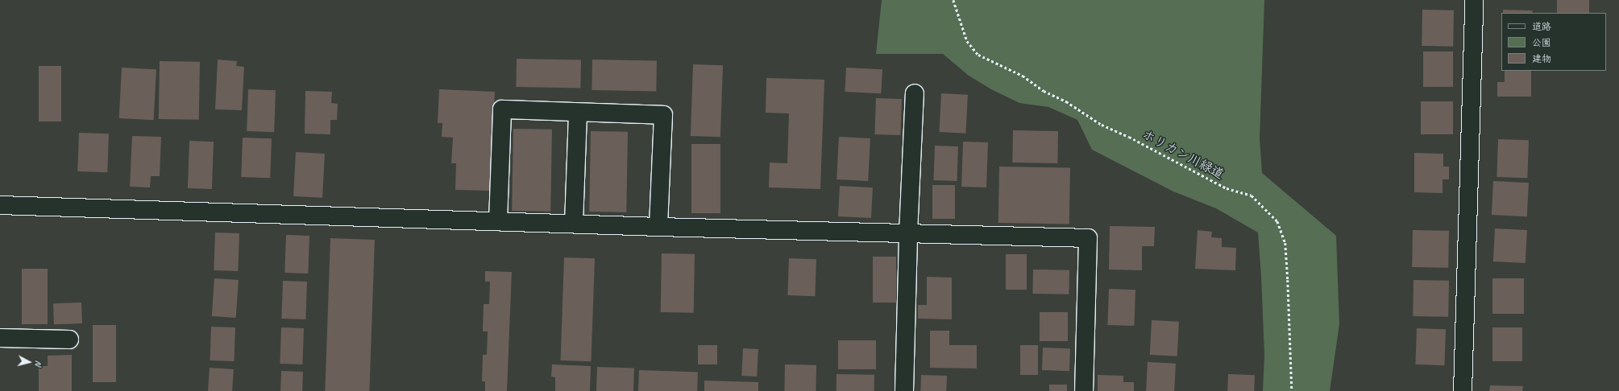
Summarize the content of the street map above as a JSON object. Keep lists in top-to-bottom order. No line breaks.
{"streets":{"path":["ホリカン川緑道"]},"legend":["道路","公園","建物"],"north":"right"}
